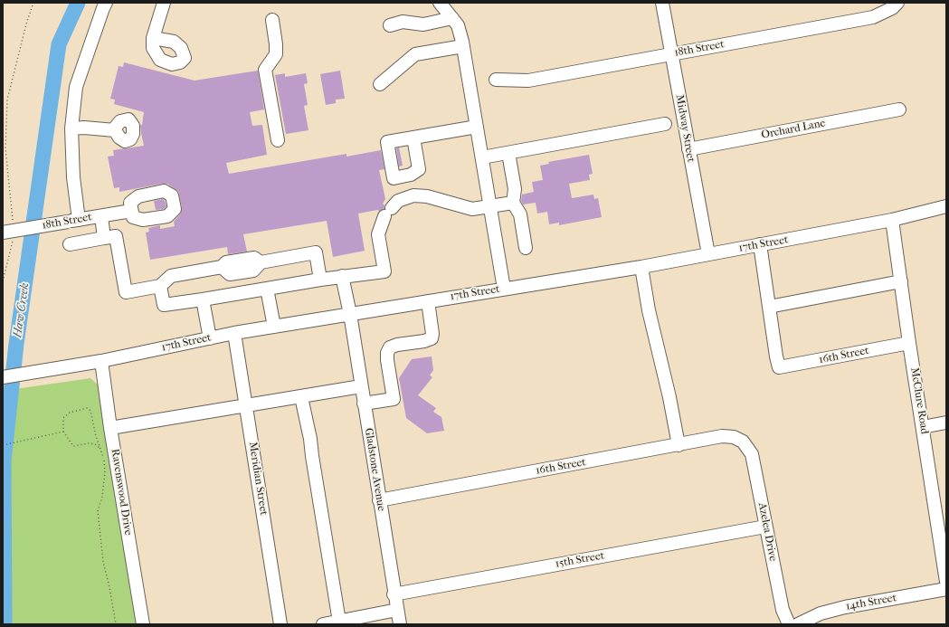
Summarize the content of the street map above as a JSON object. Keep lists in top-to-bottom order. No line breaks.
{"streets":{"street":["18th Street","Midway Street","Orchard Lane","17th Street","16th Street","McClure Road","Gladstone Avenue","Meridian Street","Ravenswood Drive","Azelea Drive","15th Street","14th Street"]},"crossings":[["18th Street","Midway Street"],["Midway Street","Orchard Lane"],["Midway Street","17th Street"],["17th Street","McClure Road"],["17th Street","Gladstone Avenue"],["17th Street","Meridian Street"],["17th Street","Ravenswood Drive"],["16th Street","McClure Road"],["16th Street","Gladstone Avenue"],["16th Street","Azelea Drive"],["Gladstone Avenue","15th Street"],["Azelea Drive","15th Street"]],"water":["Haw Creek"]}
